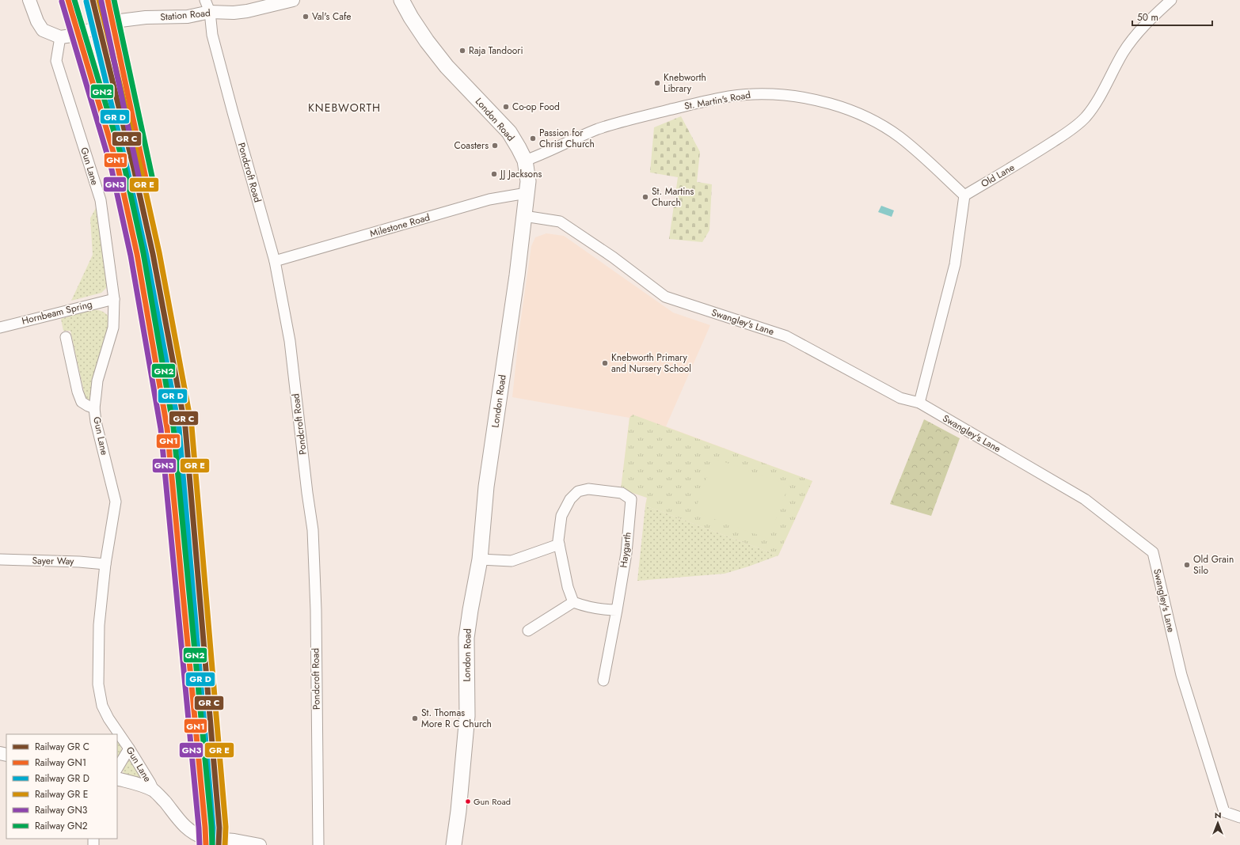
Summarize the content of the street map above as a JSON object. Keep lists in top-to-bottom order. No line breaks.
{"streets":{"main road":["London Road"],"street":["Station Road","St. Martin's Road","Gun Lane","Pondcroft Road","Old Lane","Milestone Road","Hornbeam Spring","Swangley's Lane","Haygarth","Sayer Way"]},"crossings":[["Station Road","Gun Lane"],["Station Road","Pondcroft Road"],["St. Martin's Road","London Road"],["St. Martin's Road","Old Lane"],["London Road","Milestone Road"],["London Road","Swangley's Lane"],["Gun Lane","Hornbeam Spring"],["Gun Lane","Sayer Way"],["Pondcroft Road","Milestone Road"]],"districts":["KNEBWORTH"],"places":["Val's Cafe","Raja Tandoori","Knebworth Library","Co-op Food","Passion for Christ Church","Coasters","JJ Jacksons","St. Martins Church","Knebworth Primary and Nursery School","Old Grain Silo","St. Thomas More R C Church","Gun Road"],"lines":["rail line GN1","rail line GN2","rail line GN3"],"legend":["Railway GR C","Railway GN1","Railway GR D","Railway GR E","Railway GN3","Railway GN2"],"scale_bar":"50 m","north":"top"}
